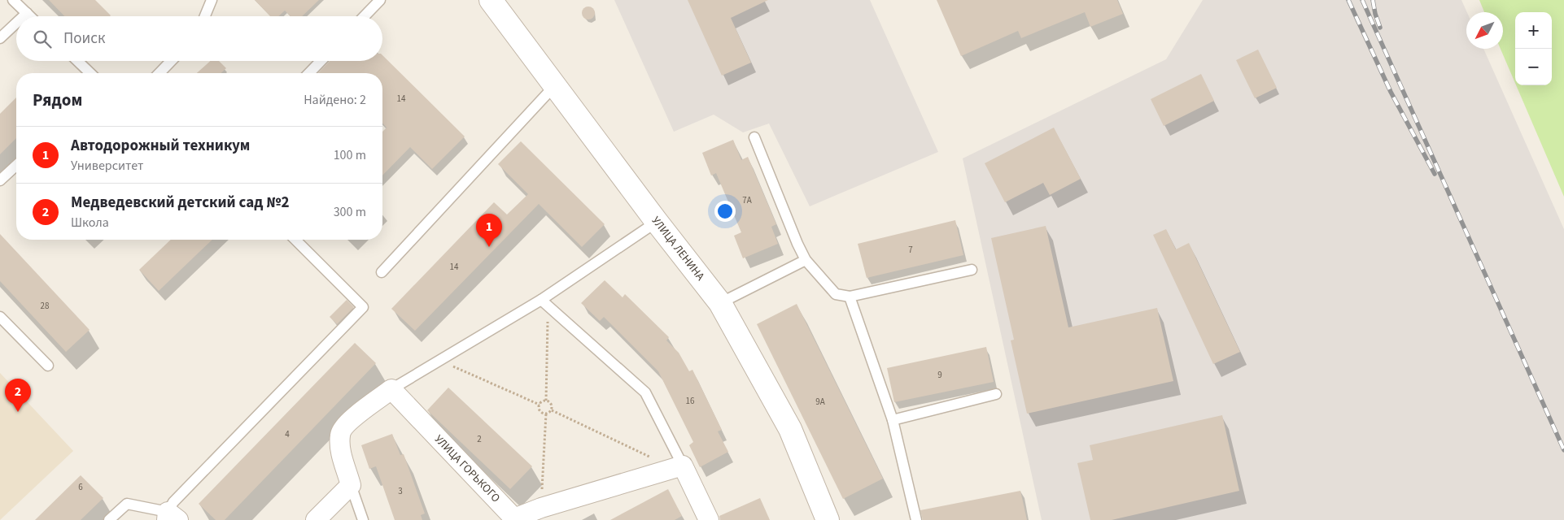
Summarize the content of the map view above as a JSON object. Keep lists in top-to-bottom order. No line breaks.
{"streets":{"street":["УЛИЦА ЛЕНИНА","УЛИЦА ГОРЬКОГО"]},"house_numbers":["14","7А","7","14","28","9","16","9А","4","2","6","3"],"north":"bottom left","page":{"map_buttons":["+","−"],"search":"Поиск","heading":["Рядом","Найдено: 2"],"list":[{"mark":"1","name":"Автодорожный техникум","note":"Университет","value":"100 m"},{"mark":"2","name":"Медведевский детский сад №2","note":"Школа","value":"300 m"}],"pins":["1","2"]}}
